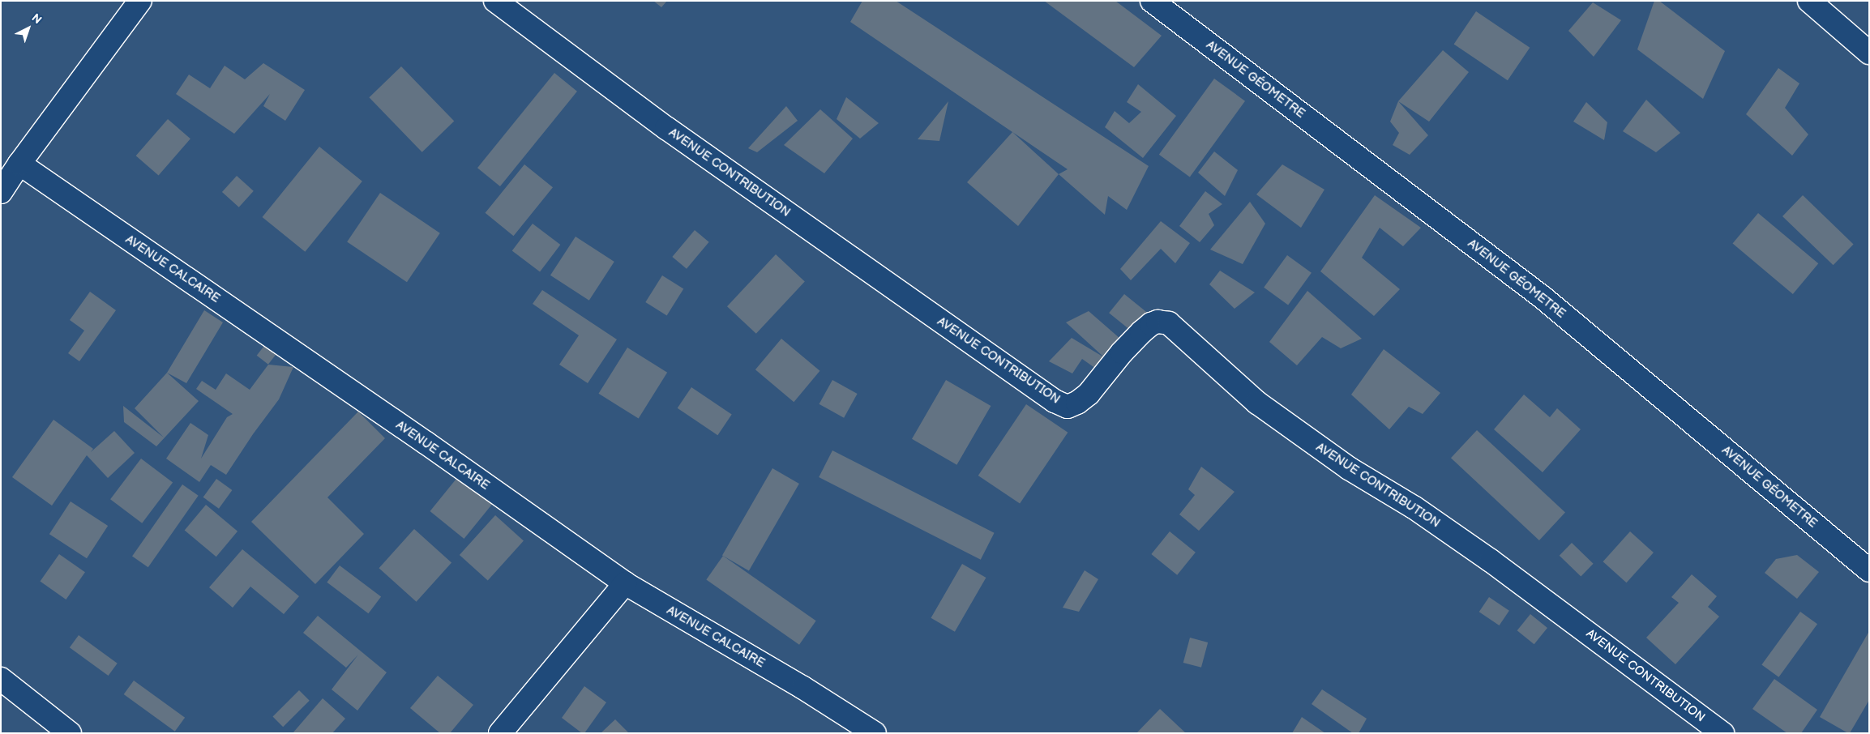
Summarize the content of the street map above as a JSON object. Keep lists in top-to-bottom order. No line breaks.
{"streets":{"street":["AVENUE GÉOMETRE","AVENUE CONTRIBUTION","AVENUE CALCAIRE"]},"north":"top right"}
